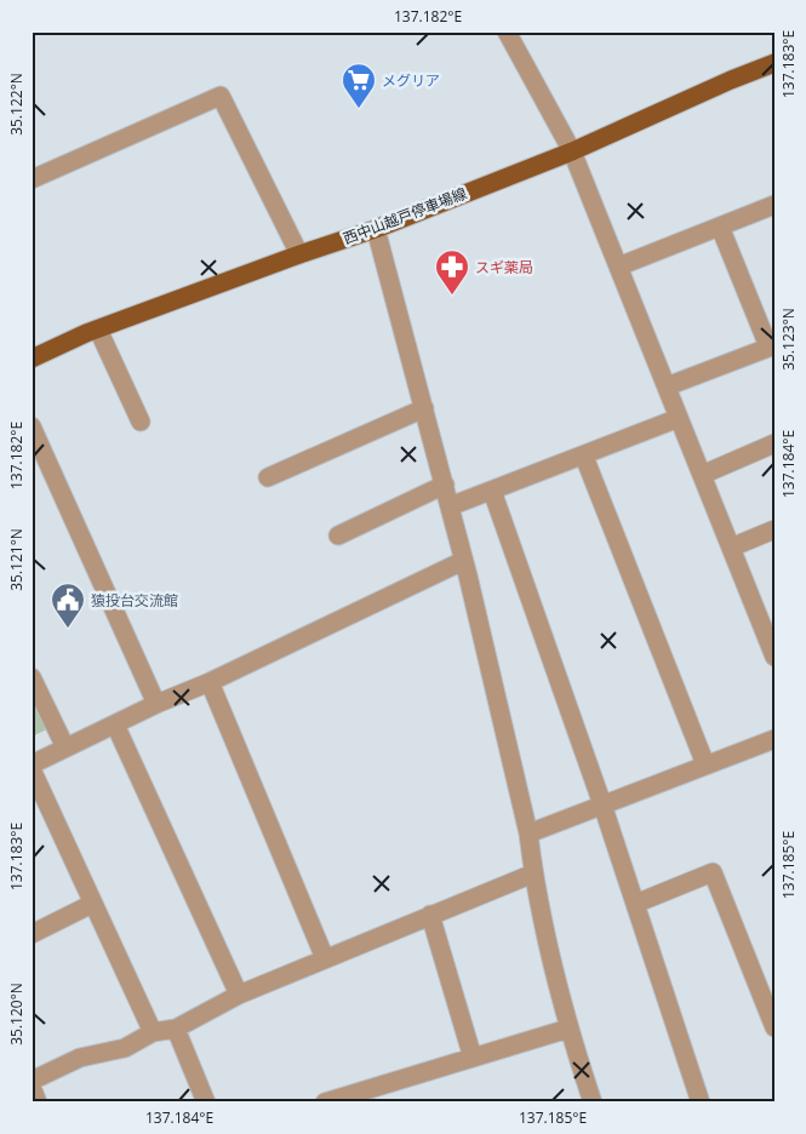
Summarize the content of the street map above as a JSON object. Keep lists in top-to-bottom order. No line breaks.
{"streets":{"main road":["西中山越戸停車場線"]},"places":{"supermarket":["メグリア"],"pharmacy":["スギ薬局"],"public building":["猿投台交流館"]},"coordinates":["137.182°E","137.183°E","35.122°N","35.123°N","137.184°E","35.121°N","137.185°E","35.120°N"]}
